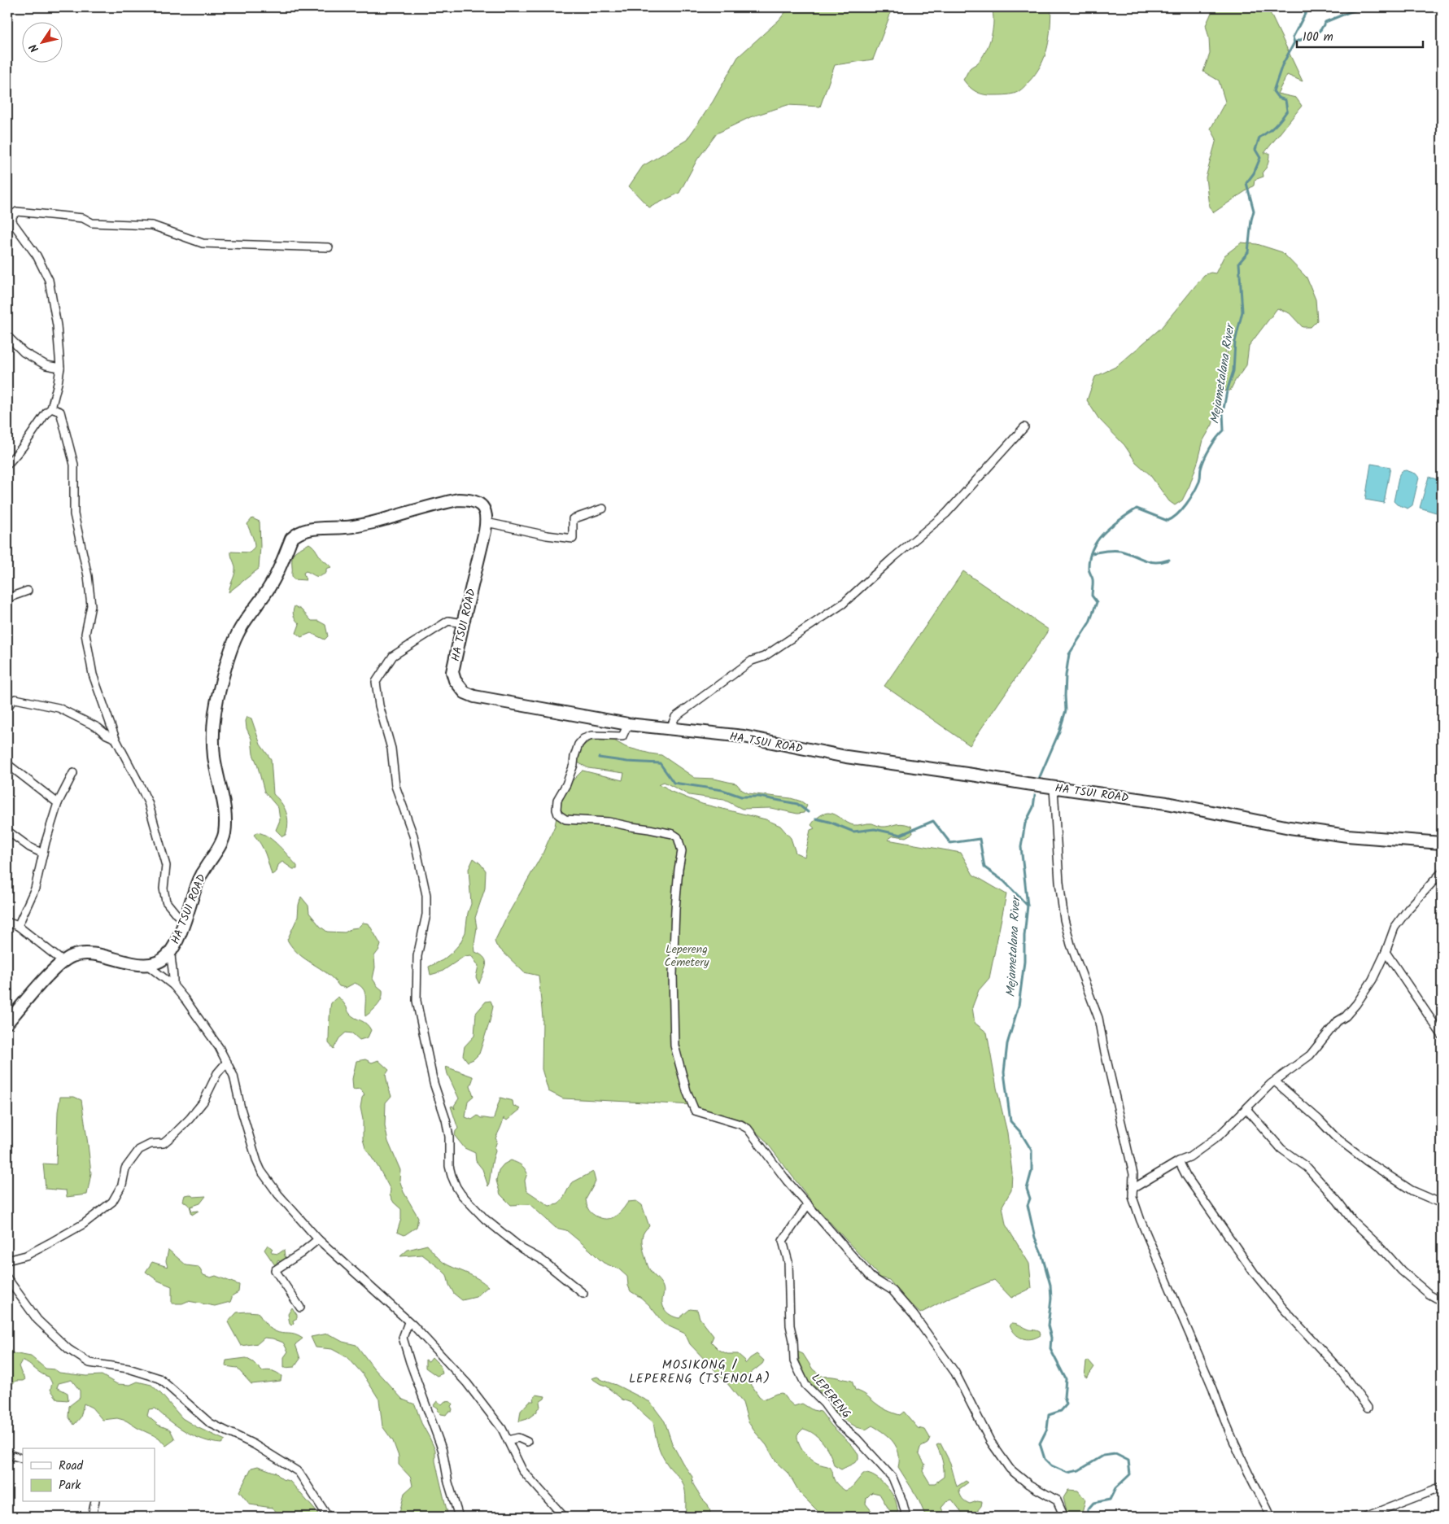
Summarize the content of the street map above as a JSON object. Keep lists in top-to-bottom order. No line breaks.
{"streets":{"street":["HA TSUI ROAD","LEPERENG"]},"districts":["MOSIKONG / LEPERENG (TS'ENOLA)"],"water":["Mejametalana River"],"parks":["Lepereng Cemetery"],"legend":["Road","Park"],"scale_bar":"100 m","north":"bottom left"}
